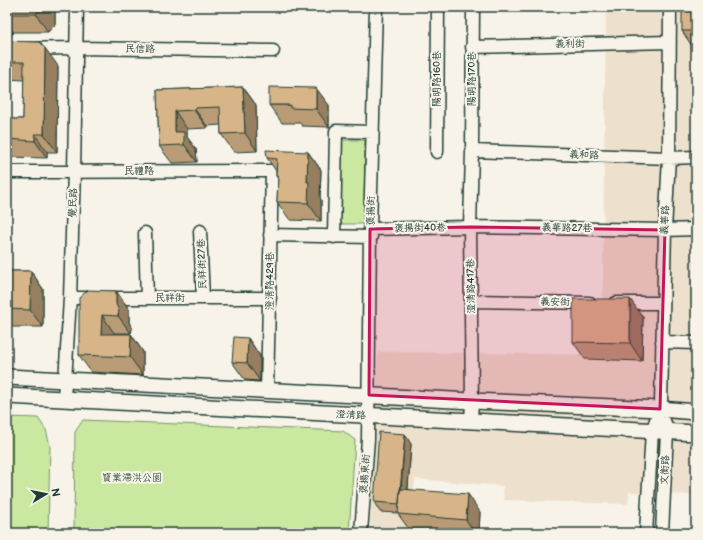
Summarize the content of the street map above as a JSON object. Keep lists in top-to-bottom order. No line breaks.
{"streets":{"main road":["澄清路"],"street":["義利街","民信路","陽明路160巷","陽明路170巷","義和路","民禮路","覺民路","褒揚街","義華路","褒揚街40巷","義華路27巷","民祥街27巷","澄清路429巷","澄清路417巷","民祥街","義安街","文衡路","褒揚東街"]},"crossings":[["義利街","陽明路170巷"],["義利街","義華路"],["民信路","覺民路"],["陽明路170巷","義和路"],["陽明路170巷","澄清路417巷"],["義和路","義華路"],["義和路","澄清路417巷"],["民禮路","覺民路"],["民禮路","澄清路429巷"],["覺民路","民祥街"],["覺民路","澄清路"],["褒揚街","褒揚街40巷"],["褒揚街","澄清路"],["褒揚街","褒揚東街"],["義華路","義華路27巷"],["義華路","義安街"],["義華路","澄清路"],["義華路","文衡路"],["褒揚街40巷","義華路27巷"],["褒揚街40巷","澄清路429巷"],["褒揚街40巷","澄清路417巷"],["義華路27巷","澄清路417巷"],["民祥街27巷","民祥街"],["澄清路429巷","民祥街"],["澄清路429巷","澄清路"],["澄清路417巷","義安街"],["澄清路417巷","澄清路"],["澄清路","文衡路"],["澄清路","褒揚東街"]],"parks":["寶業滯洪公園"],"north":"right"}
